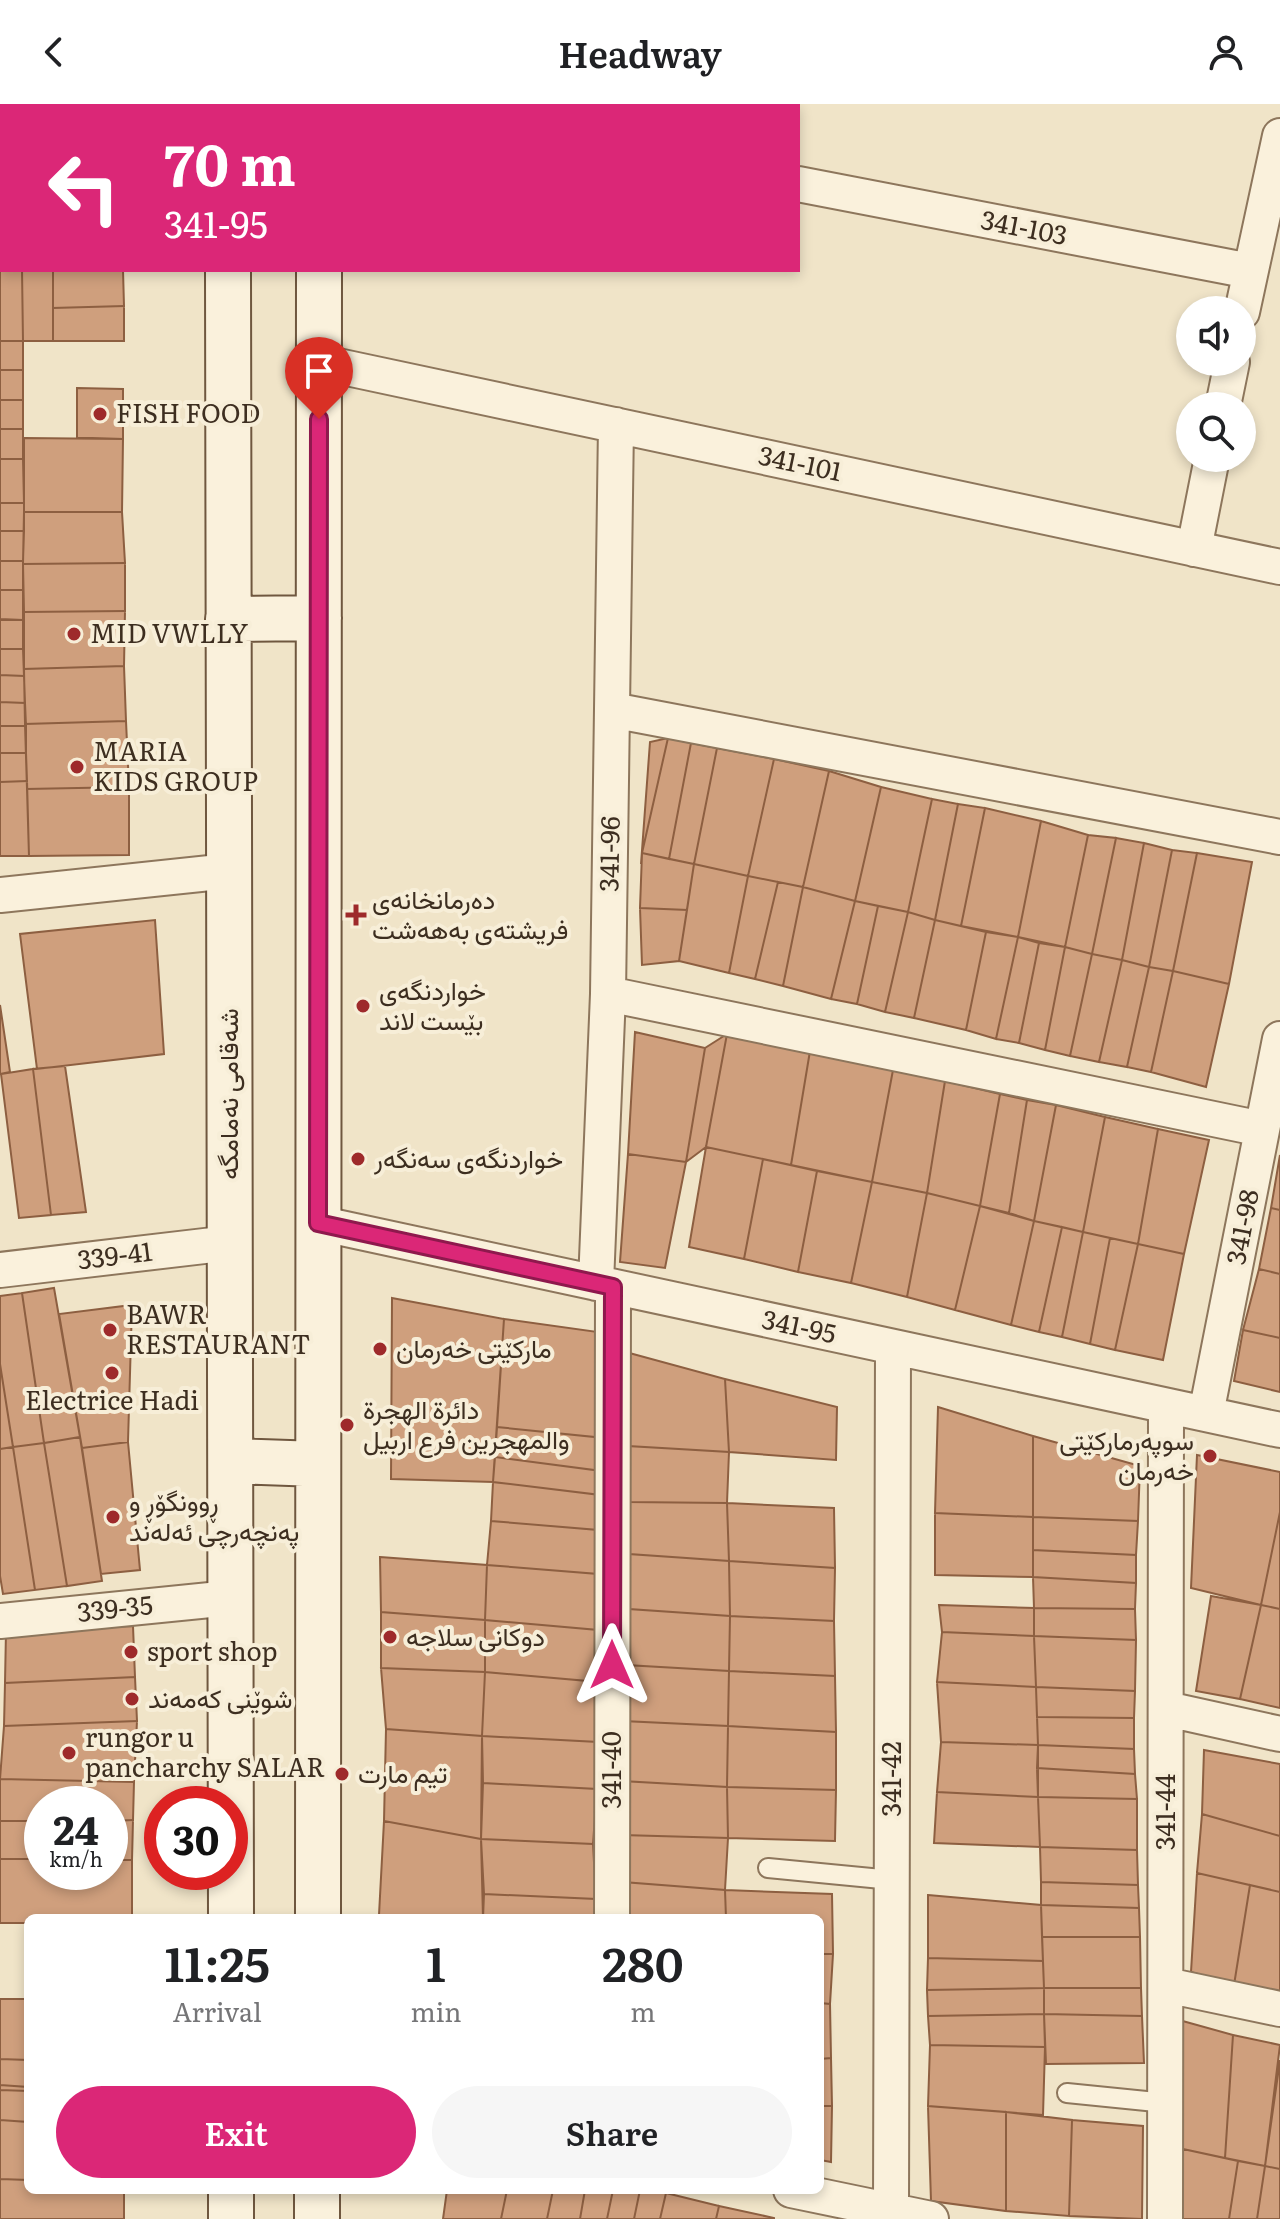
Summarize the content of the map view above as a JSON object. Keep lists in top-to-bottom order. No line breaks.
{"streets":{"main road":["شەقامی نەمامگە"],"street":["341-103","341-101","341-96","341-98","339-41","341-95","339-35","341-40","341-42","341-44"]},"crossings":[["341-101","341-96"],["341-96","341-95"],["341-96","341-40"],["شەقامی نەمامگە","339-41"],["شەقامی نەمامگە","339-35"],["341-98","341-95"],["341-95","341-40"],["341-95","341-42"],["341-95","341-44"]],"places":{"other":["FISH FOOD","MID VWLLY","MARIA KIDS GROUP","خواردنگەی بێست لاند","خواردنگەی سەنگەر","BAWR RESTAURANT","مارکێتی خەرمان","Electrice Hadi","دائرة الهجرة والمهجرين فرع اربيل","سوپەرمارکێتی خەرمان","ڕوونگۆڕ و پەنچەرچی ئەلەند","دوكانى سلاجه","sport shop","شوێنی کەمەند","rungor u pancharchy SALAR","تیم مارت"],"health":["دەرمانخانەی فریشتەی بەهەشت"]},"page":{"header":"Headway","turn":["70 m","341-95"],"speed":"24 km/h","limit":"30","eta":["11:25","Arrival","1","min","280","m"],"buttons":["Exit","Share"]}}
